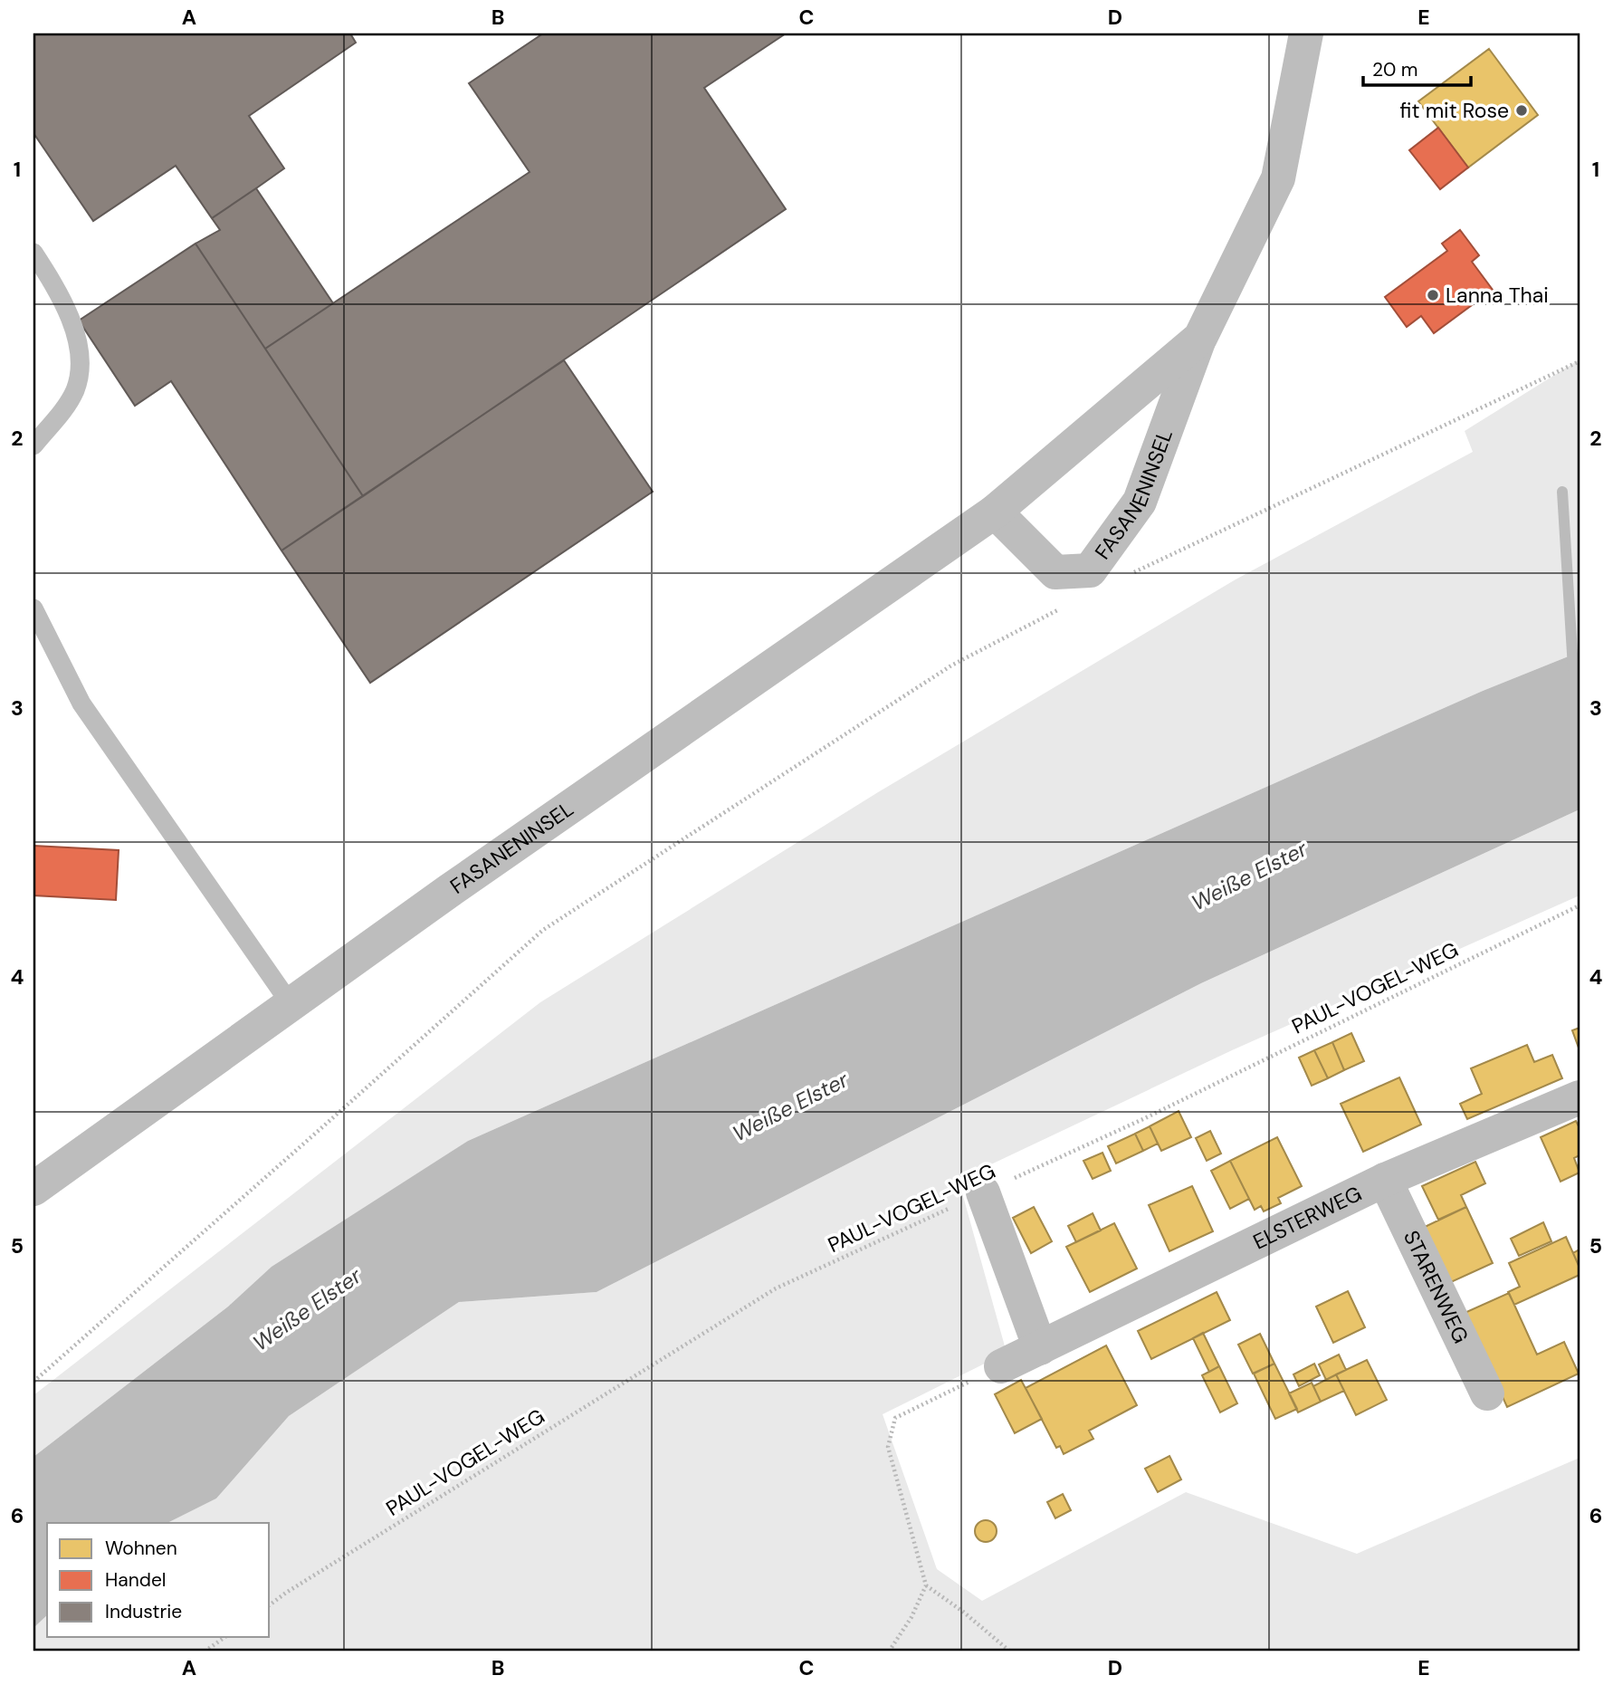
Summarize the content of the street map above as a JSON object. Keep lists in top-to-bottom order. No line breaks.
{"streets":{"street":["FASANENINSEL","ELSTERWEG","STARENWEG"],"path":["PAUL-VOGEL-WEG"]},"crossings":[["ELSTERWEG","STARENWEG"]],"water":["Weiße Elster"],"places":["fit mit Rose","Lanna Thai"],"legend":["Wohnen","Handel","Industrie"],"scale_bar":"20 m","grid":{"columns":["A","B","C","D","E"],"rows":["1","2","3","4","5","6"]}}
